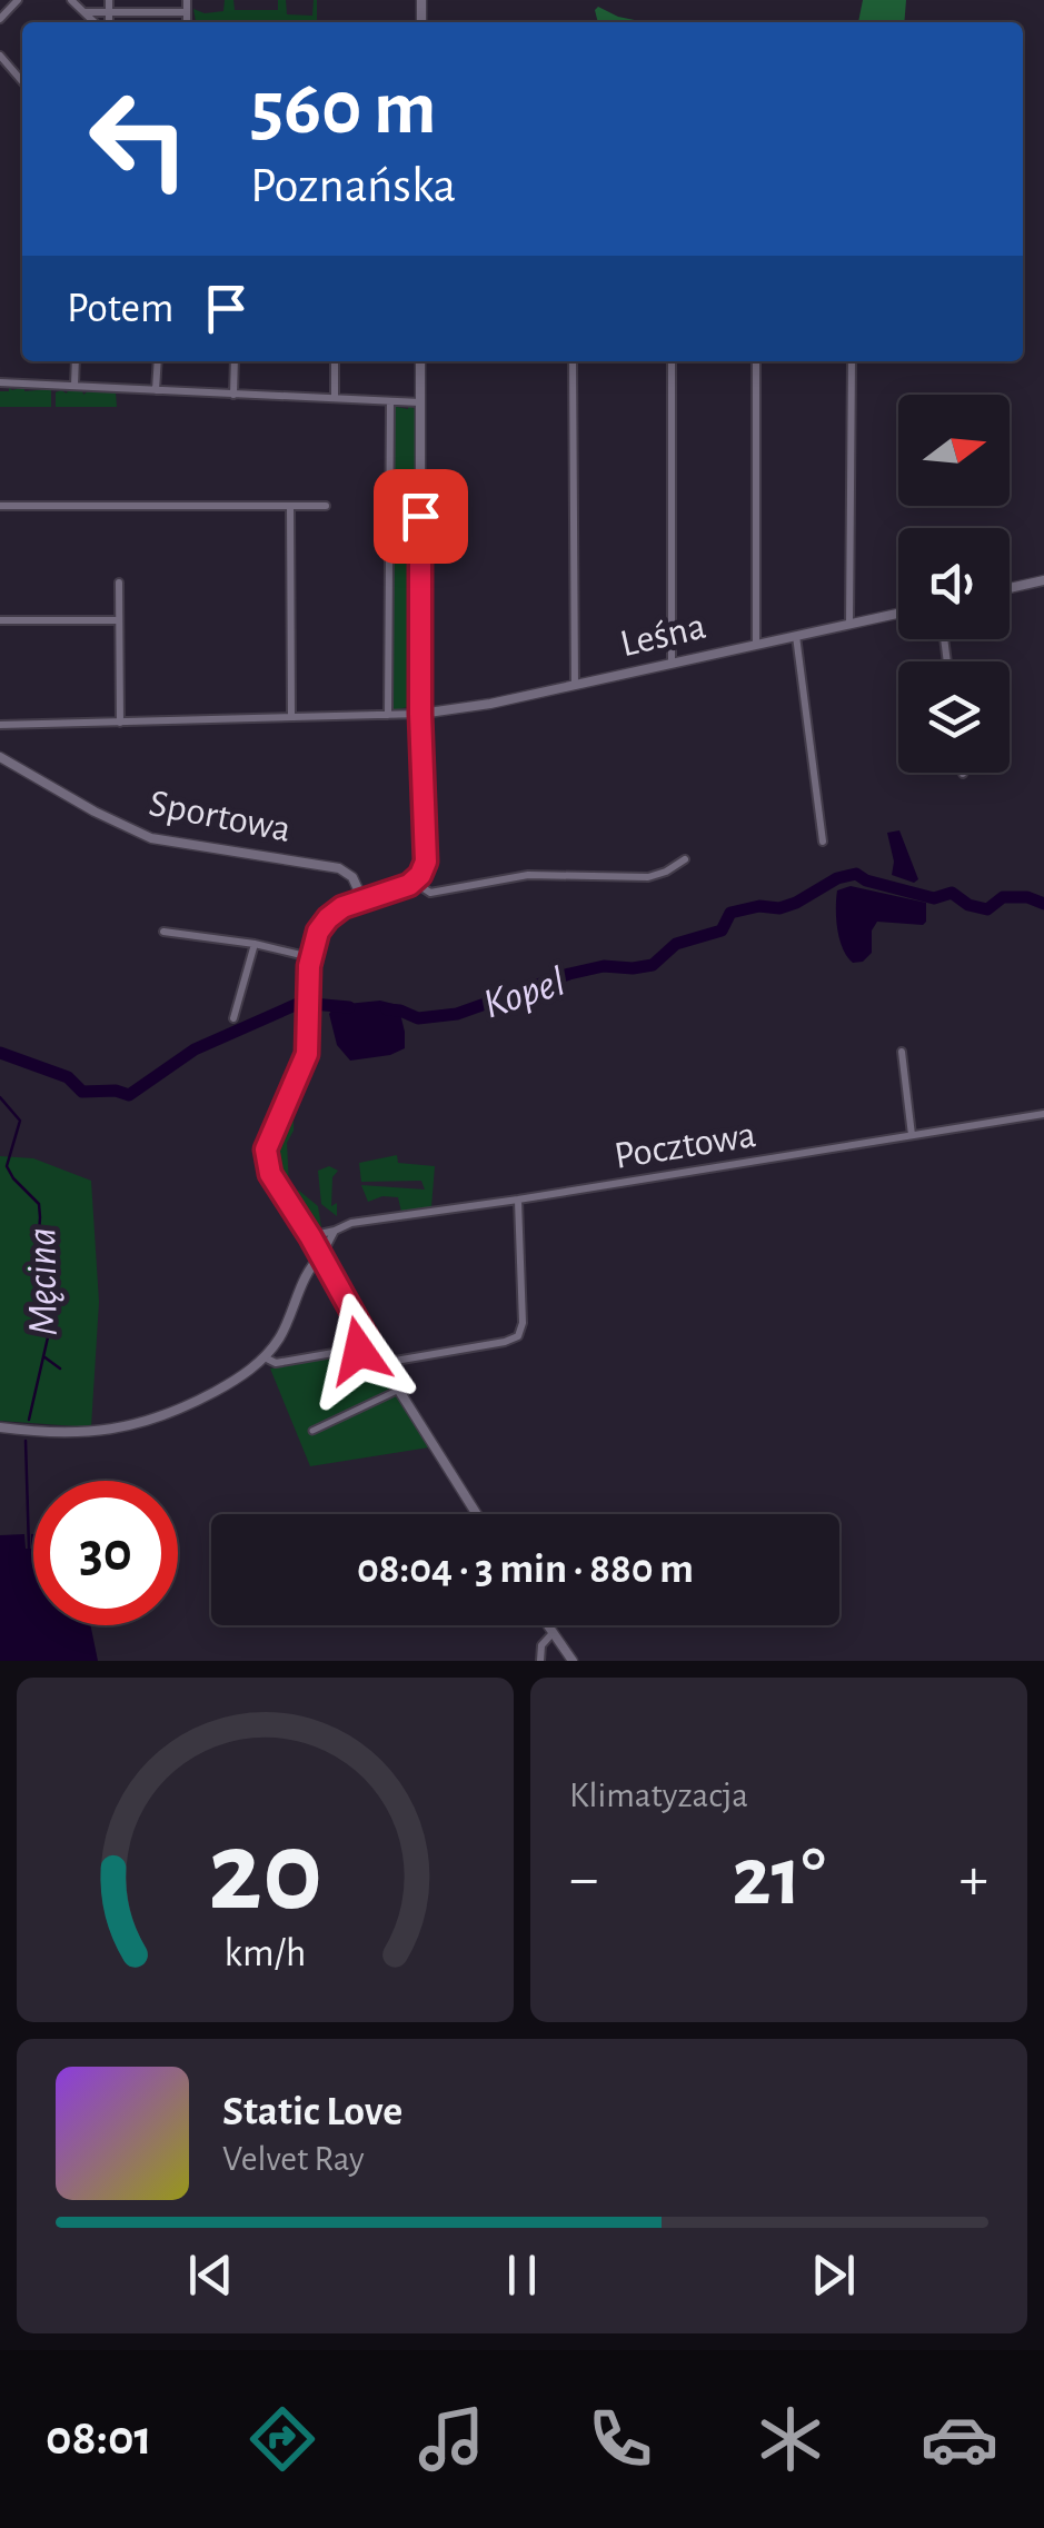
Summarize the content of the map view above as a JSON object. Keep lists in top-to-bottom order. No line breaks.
{"streets":{"street":["Leśna","Sportowa","Pocztowa"]},"water":["Kopel","Męcina"],"north":"right","page":{"turn":["560 m","Poznańska"],"then":"Potem","limit":"30","trip":"08:04 · 3 min · 880 m","tile":"Klimatyzacja","heat":["−","21°","+"],"song":["Static Love","Velvet Ray"],"tabs":"08:01","gauge":["20","km/h"]}}
